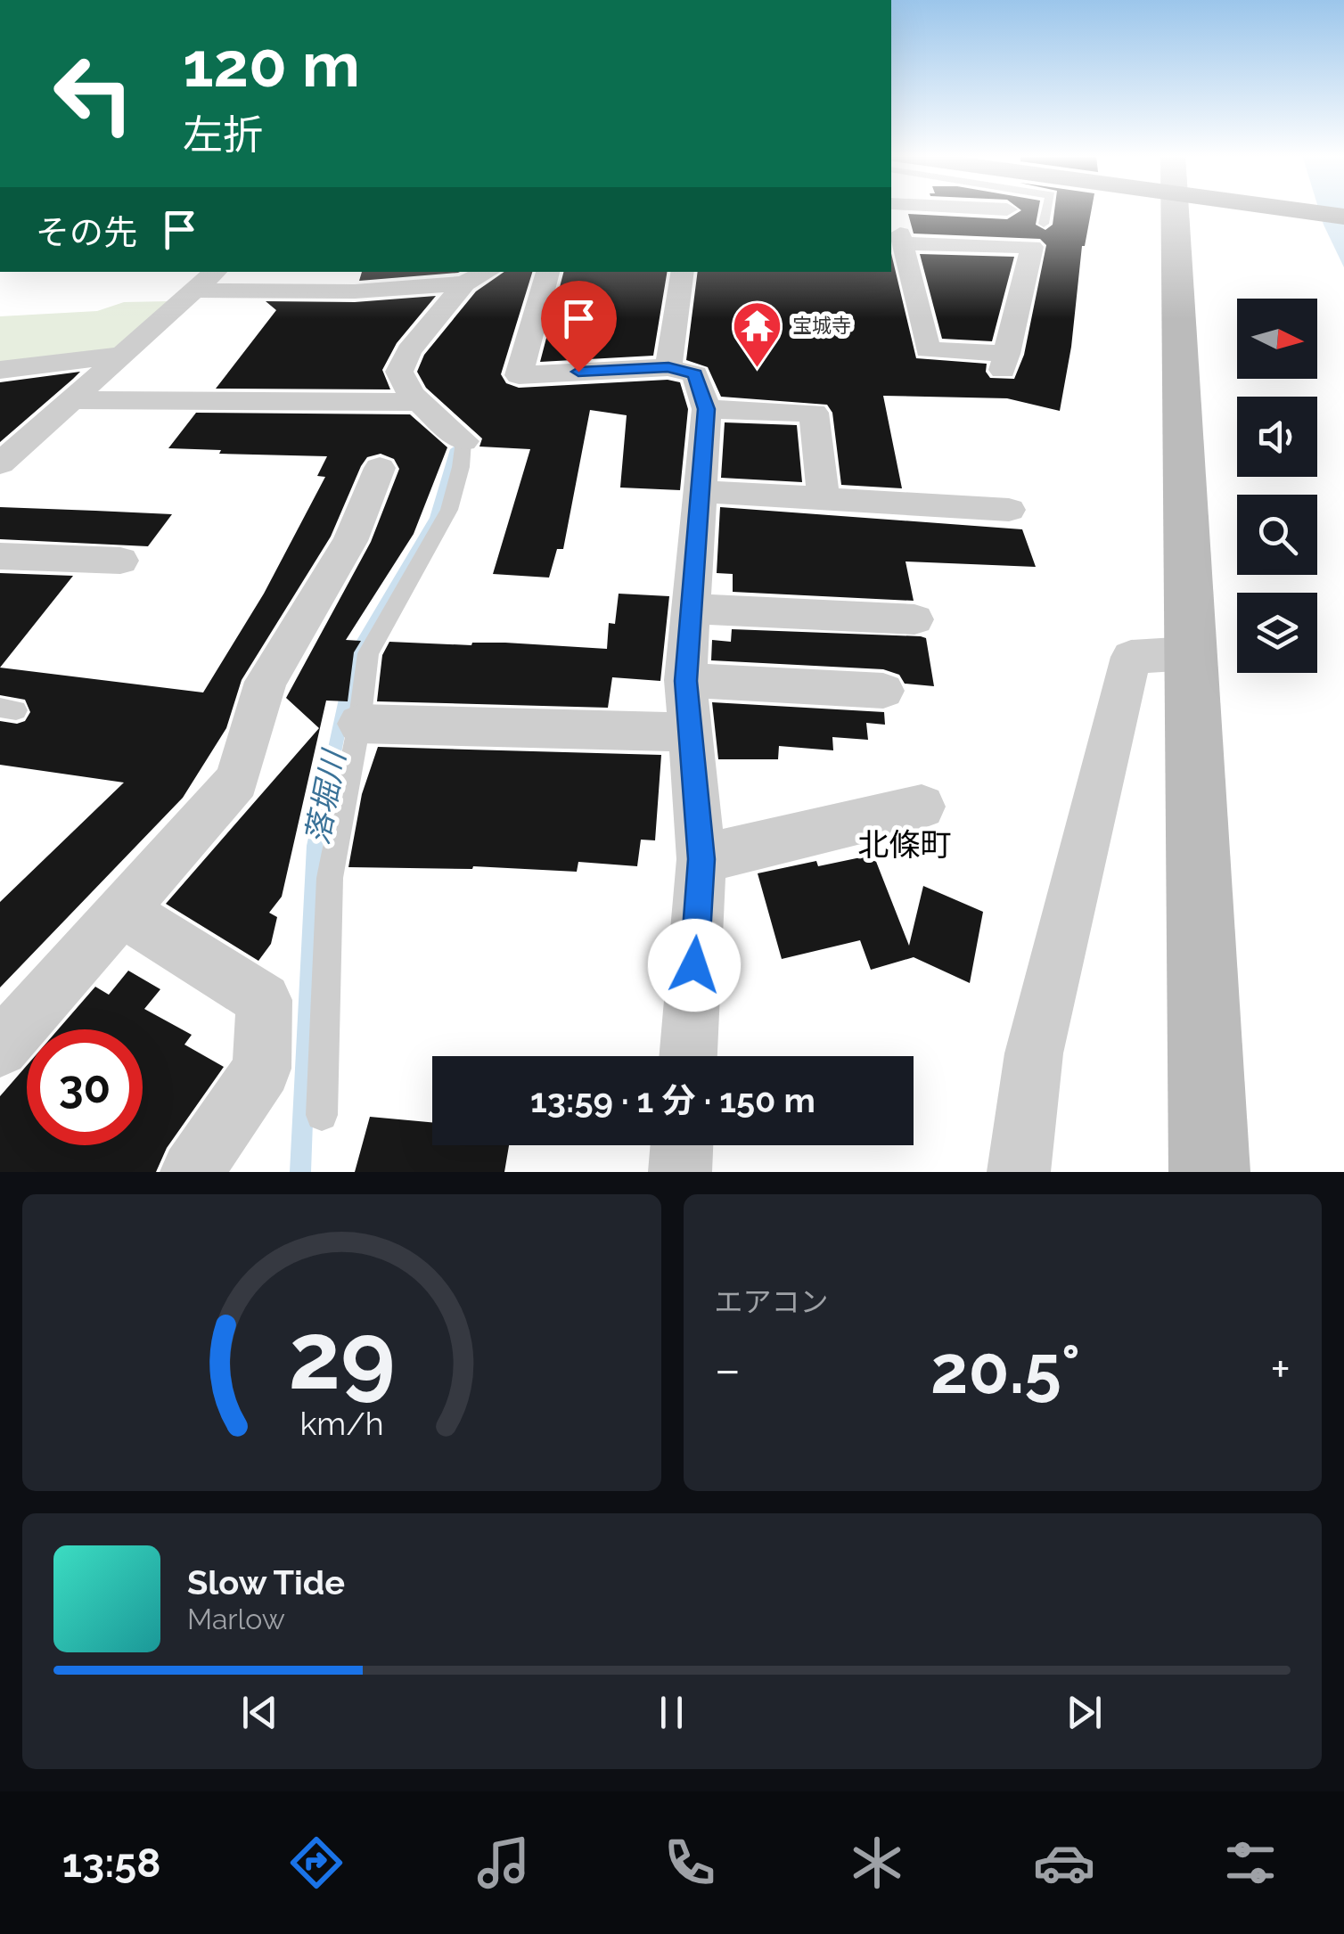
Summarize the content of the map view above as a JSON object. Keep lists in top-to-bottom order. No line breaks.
{"districts":["北條町"],"water":["落堀川"],"places":{"temple":["宝城寺"]},"north":"right","page":{"turn":["120 m","左折"],"then":"その先","limit":"30","trip":"13:59 · 1 分 · 150 m","tile":"エアコン","heat":["−","20.5°","+"],"song":["Slow Tide","Marlow"],"tabs":"13:58","gauge":["29","km/h"]}}
